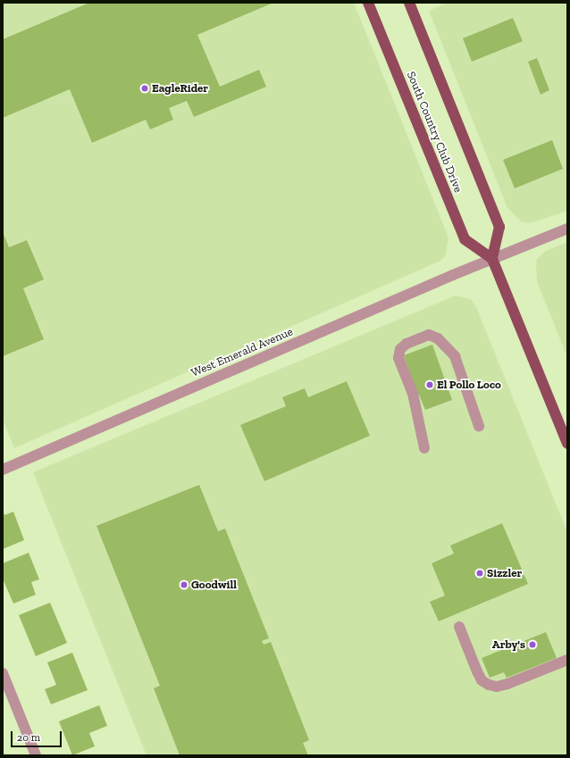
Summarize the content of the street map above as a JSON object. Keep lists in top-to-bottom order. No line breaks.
{"streets":{"main road":["South Country Club Drive"],"street":["West Emerald Avenue"]},"crossings":[["South Country Club Drive","West Emerald Avenue"]],"places":["EagleRider","El Pollo Loco","Sizzler","Goodwill","Arby's"],"scale_bar":"20 m"}
